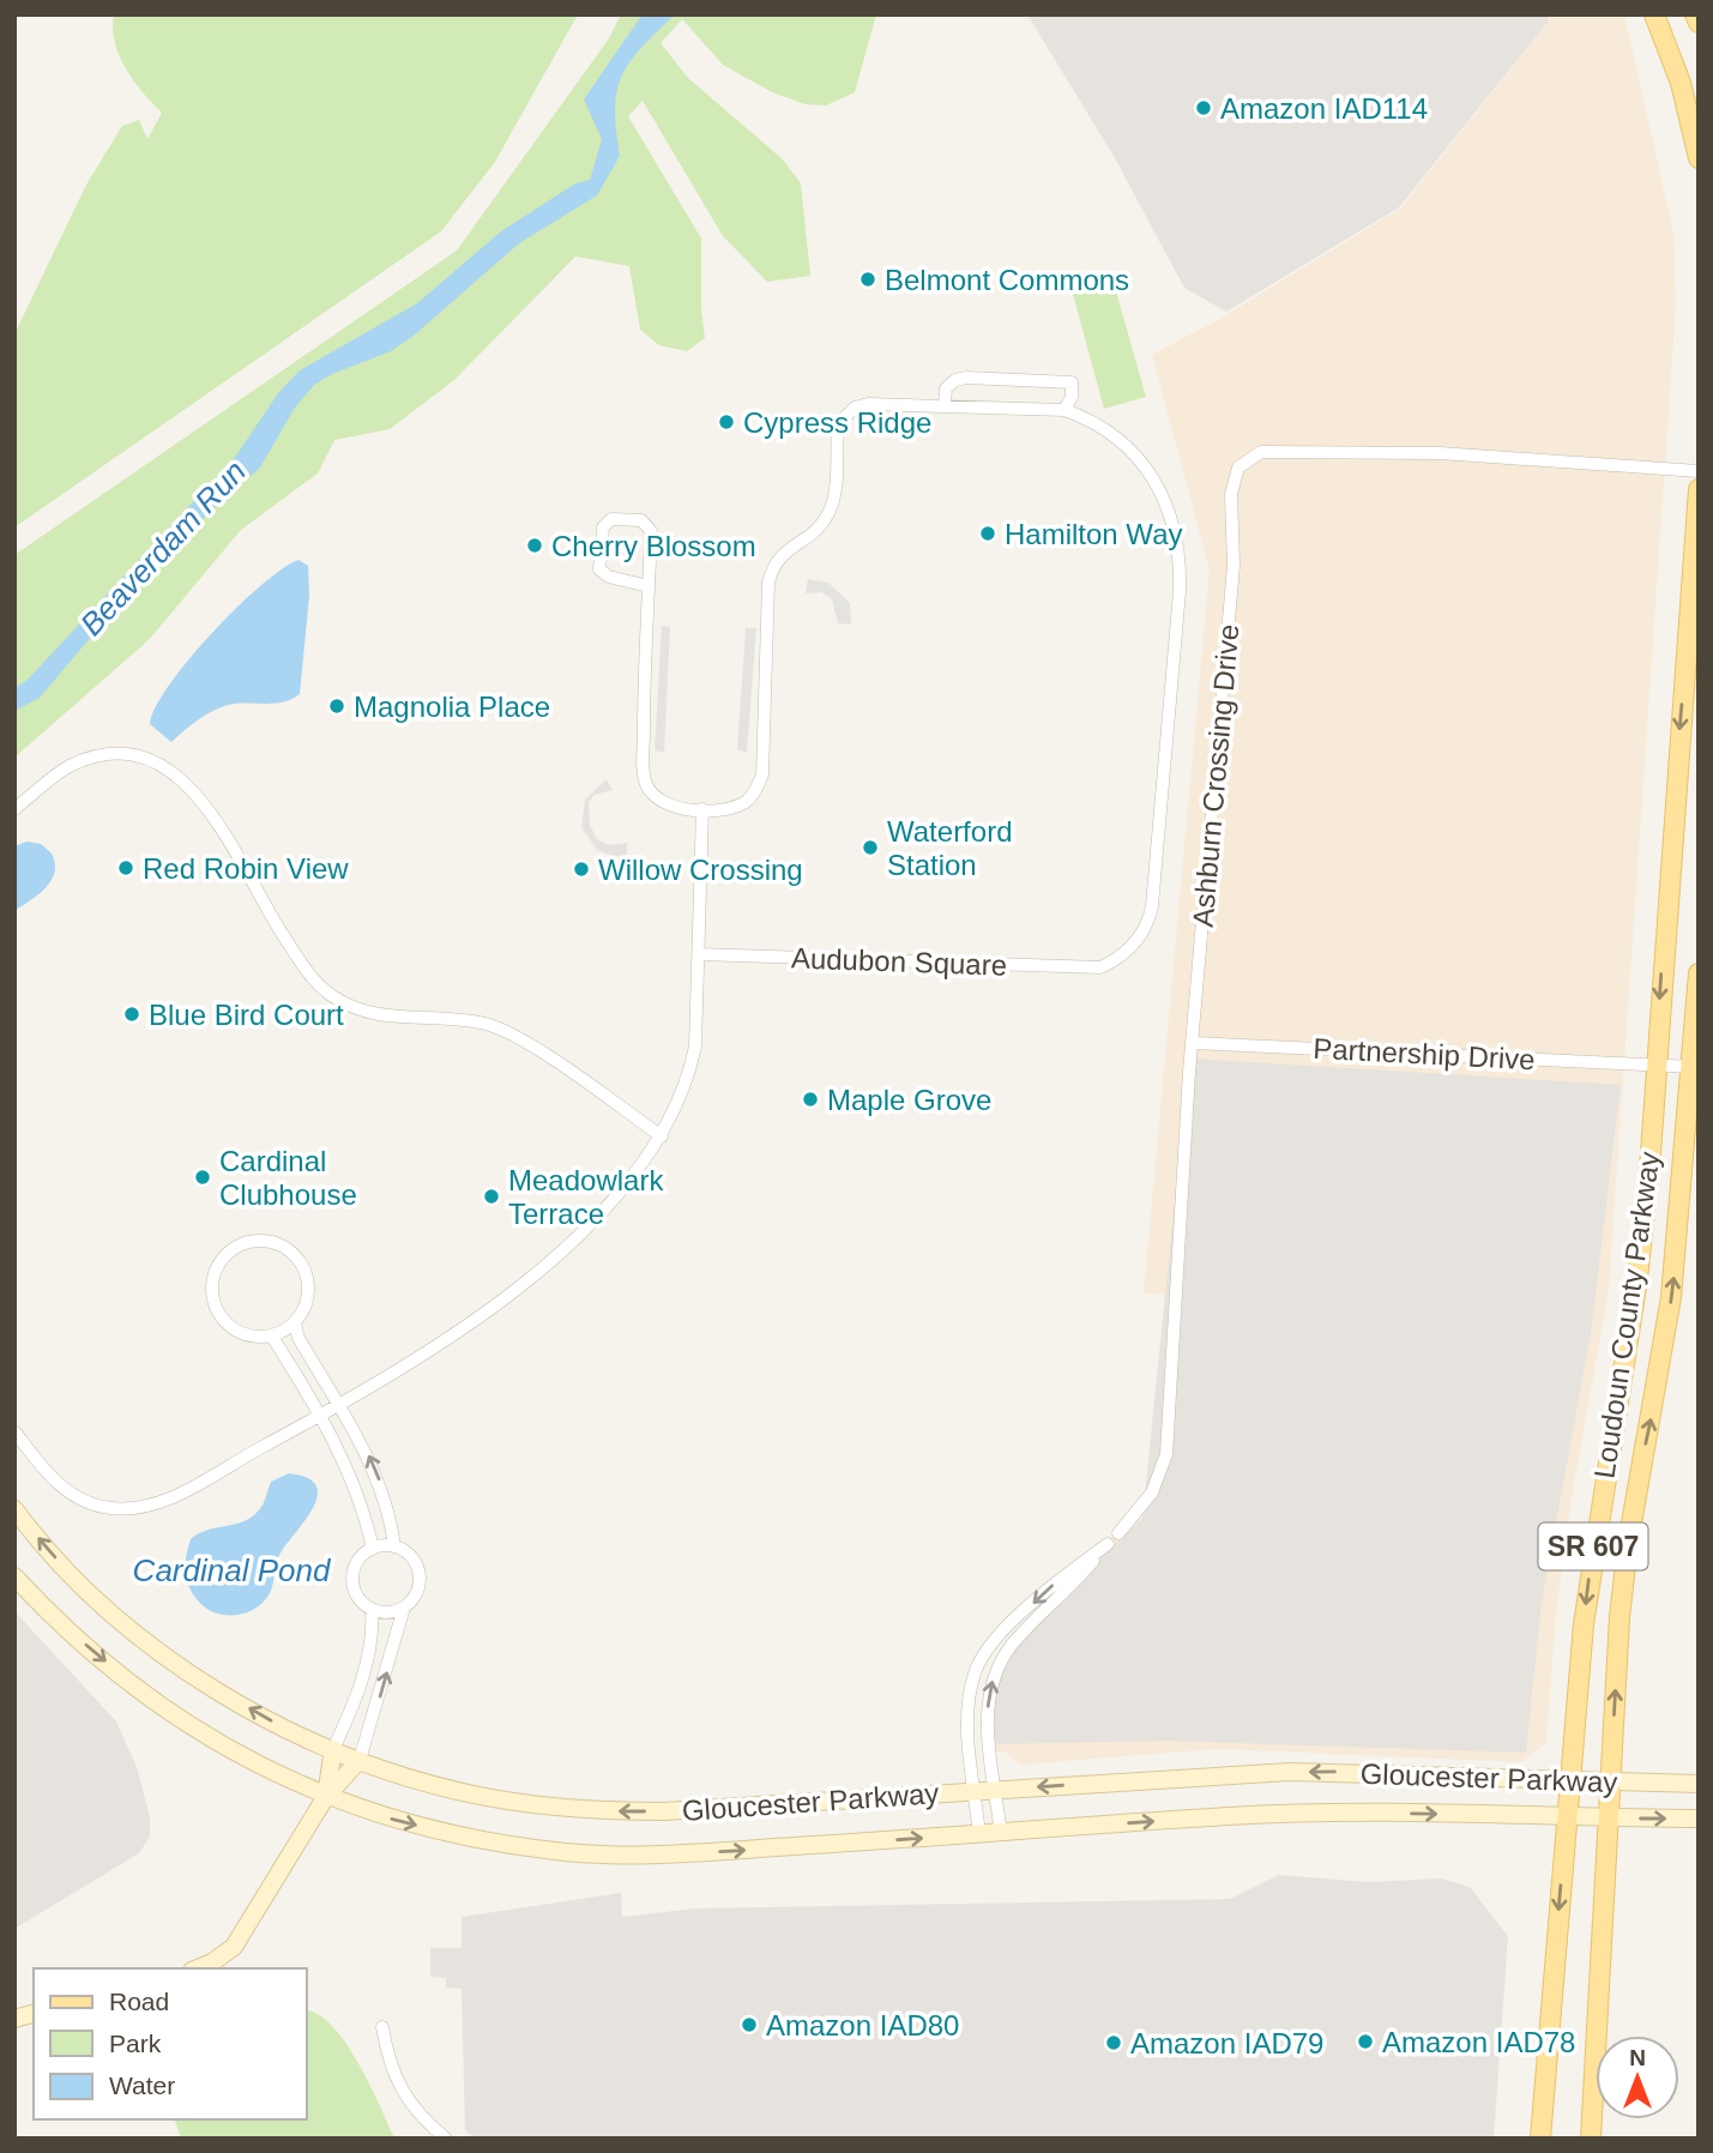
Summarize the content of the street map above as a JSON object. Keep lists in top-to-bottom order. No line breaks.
{"streets":{"main road":["Loudoun County Parkway","SR 607","Gloucester Parkway"],"street":["Ashburn Crossing Drive","Audubon Square","Partnership Drive"]},"crossings":[["Ashburn Crossing Drive","Partnership Drive"],["Partnership Drive","Loudoun County Parkway"],["Loudoun County Parkway","Gloucester Parkway"]],"water":["Beaverdam Run","Cardinal Pond"],"places":["Amazon IAD114","Belmont Commons","Cypress Ridge","Hamilton Way","Cherry Blossom","Magnolia Place","Waterford Station","Red Robin View","Willow Crossing","Blue Bird Court","Maple Grove","Cardinal Clubhouse","Meadowlark Terrace","Amazon IAD80","Amazon IAD78","Amazon IAD79"],"legend":["Road","Park","Water"],"north":"top"}
